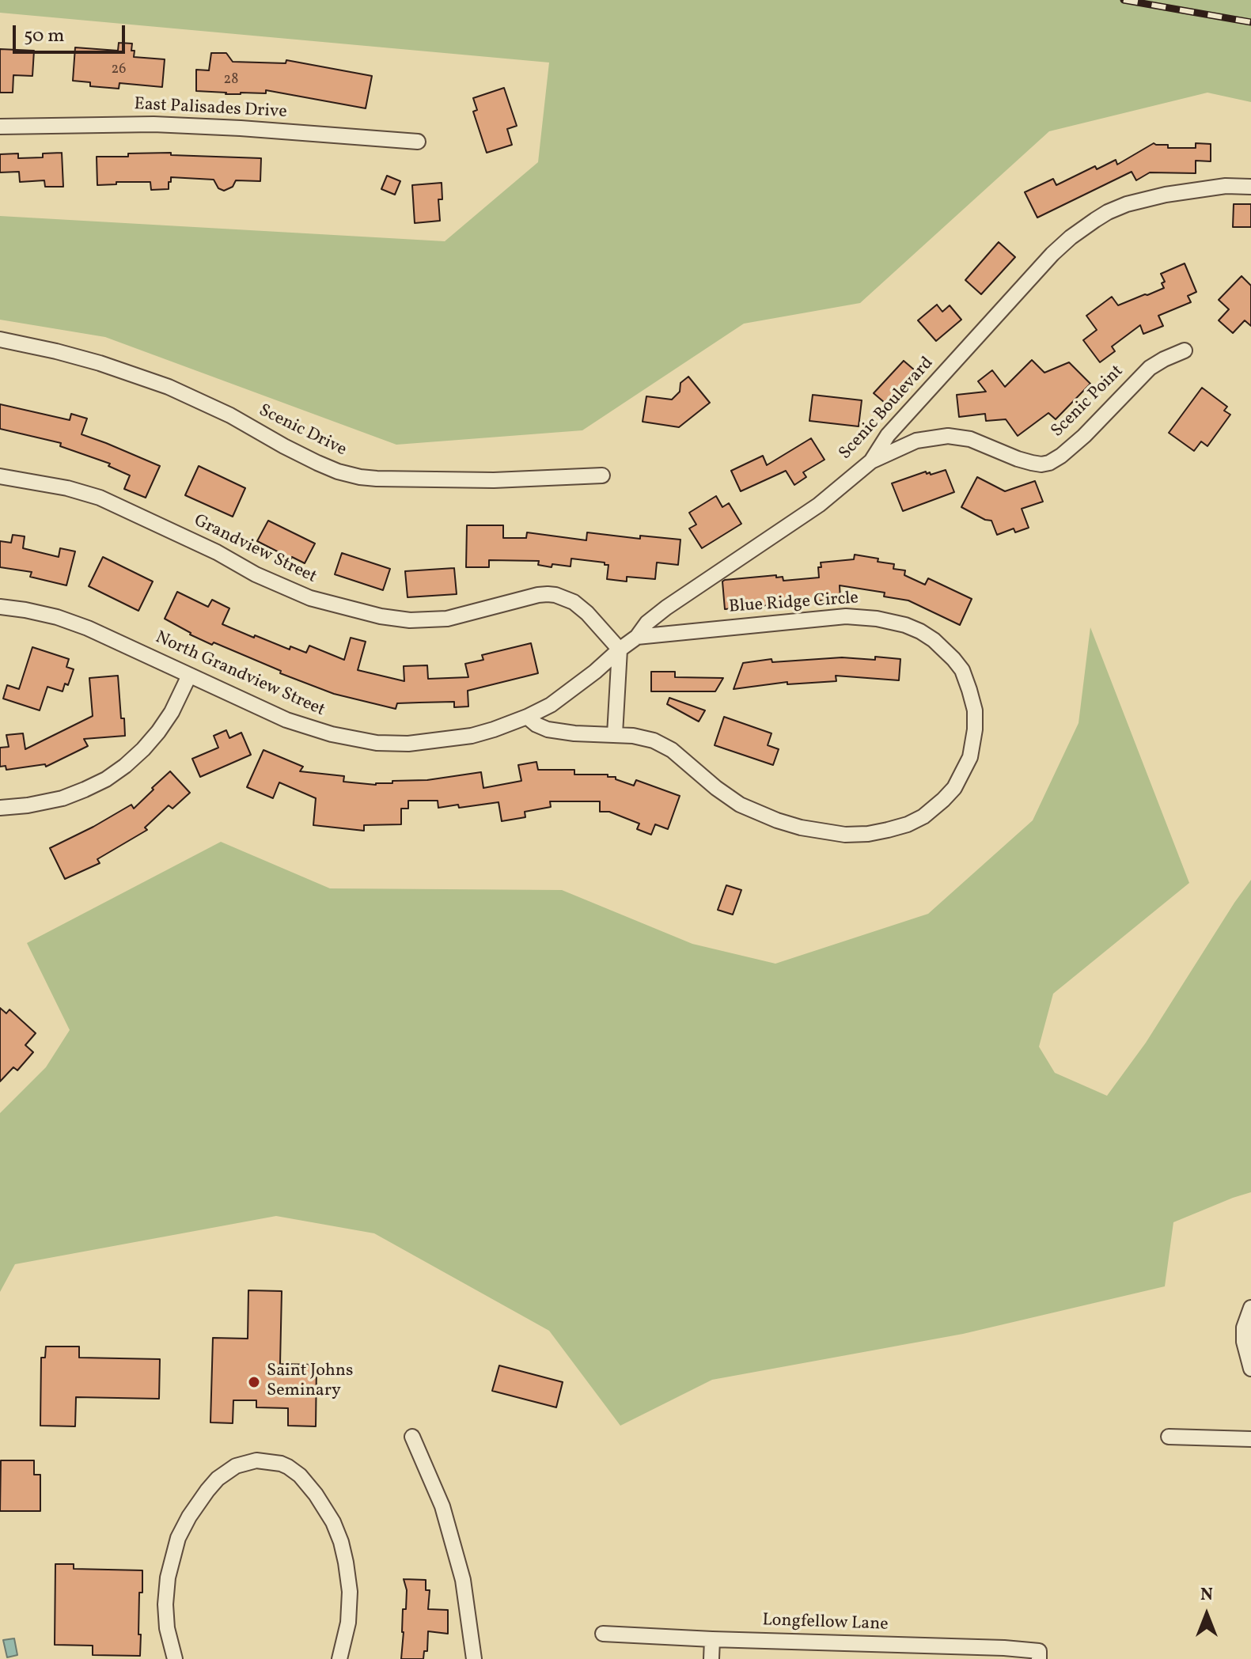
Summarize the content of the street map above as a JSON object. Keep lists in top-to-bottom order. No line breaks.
{"streets":{"street":["East Palisades Drive","Scenic Point","Scenic Boulevard","Scenic Drive","Grandview Street","Blue Ridge Circle","North Grandview Street","Longfellow Lane"]},"crossings":[["Scenic Point","Scenic Boulevard"],["Scenic Boulevard","Grandview Street"],["Scenic Boulevard","Blue Ridge Circle"],["Scenic Boulevard","North Grandview Street"]],"places":["Saint Johns Seminary"],"house_numbers":["26","28"],"scale_bar":"50 m","north":"top"}
